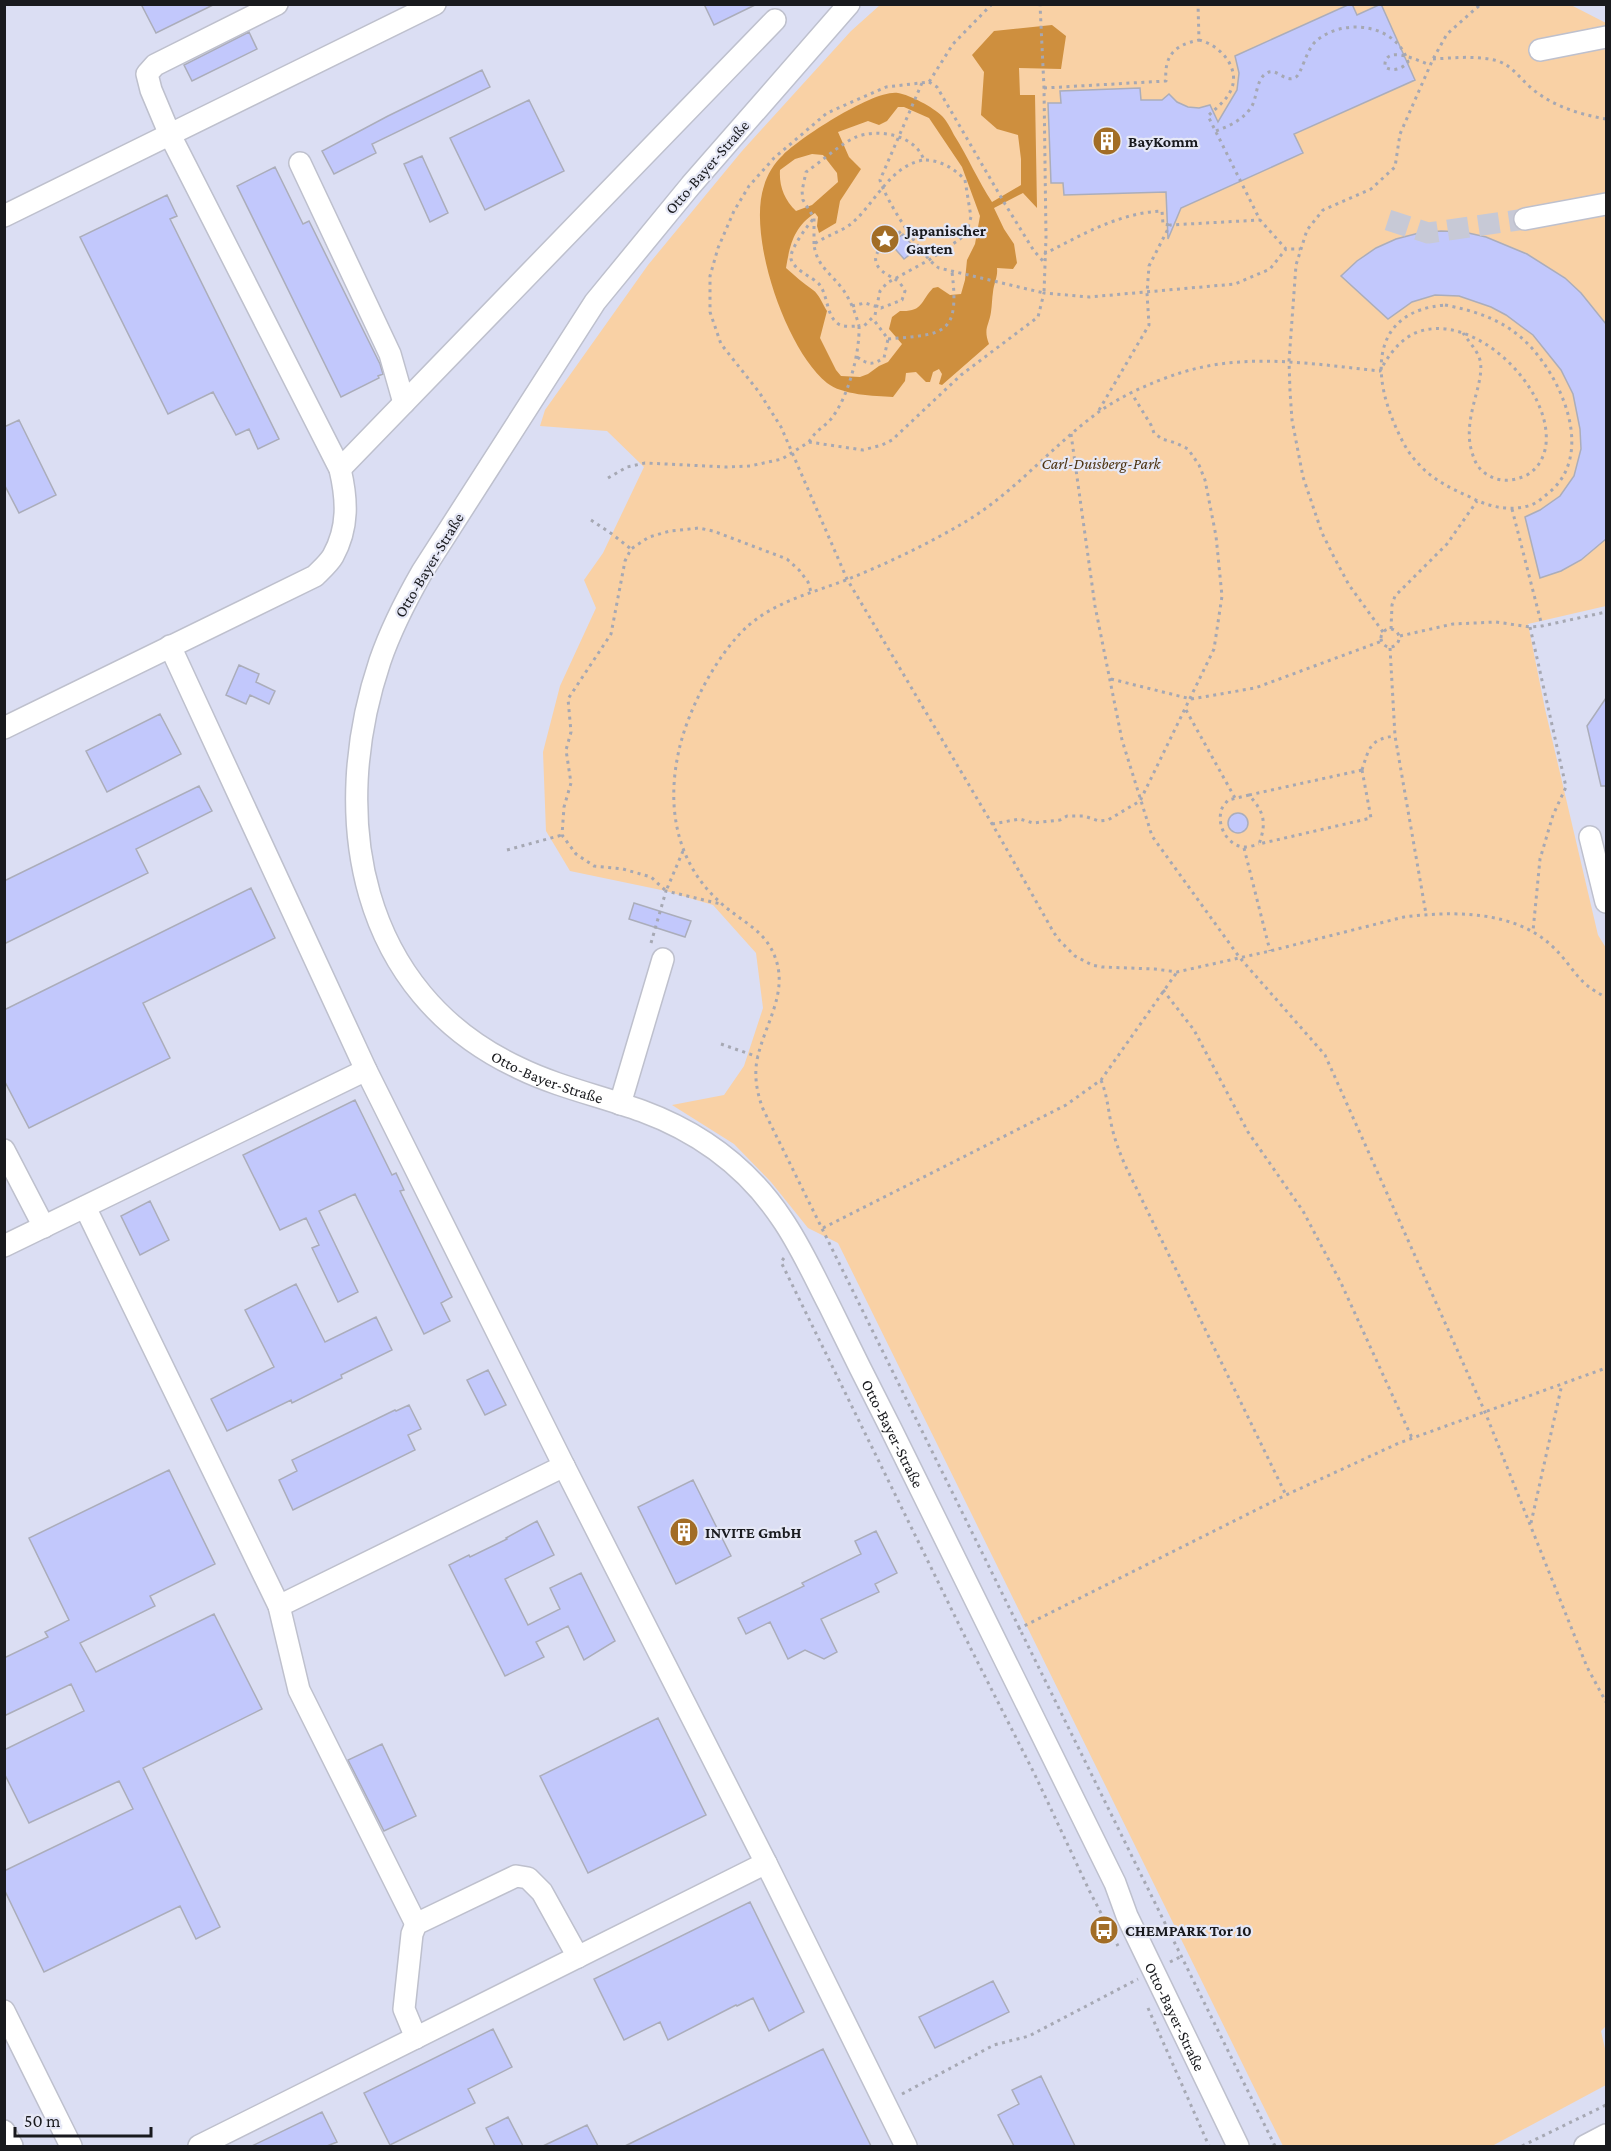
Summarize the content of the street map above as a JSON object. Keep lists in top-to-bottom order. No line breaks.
{"streets":{"street":["Otto-Bayer-Straße"]},"parks":["Carl-Duisberg-Park"],"places":{"building":["BayKomm","INVITE GmbH"],"place":["Japanischer Garten"],"bus stop":["CHEMPARK Tor 10"]},"scale_bar":"50 m"}
